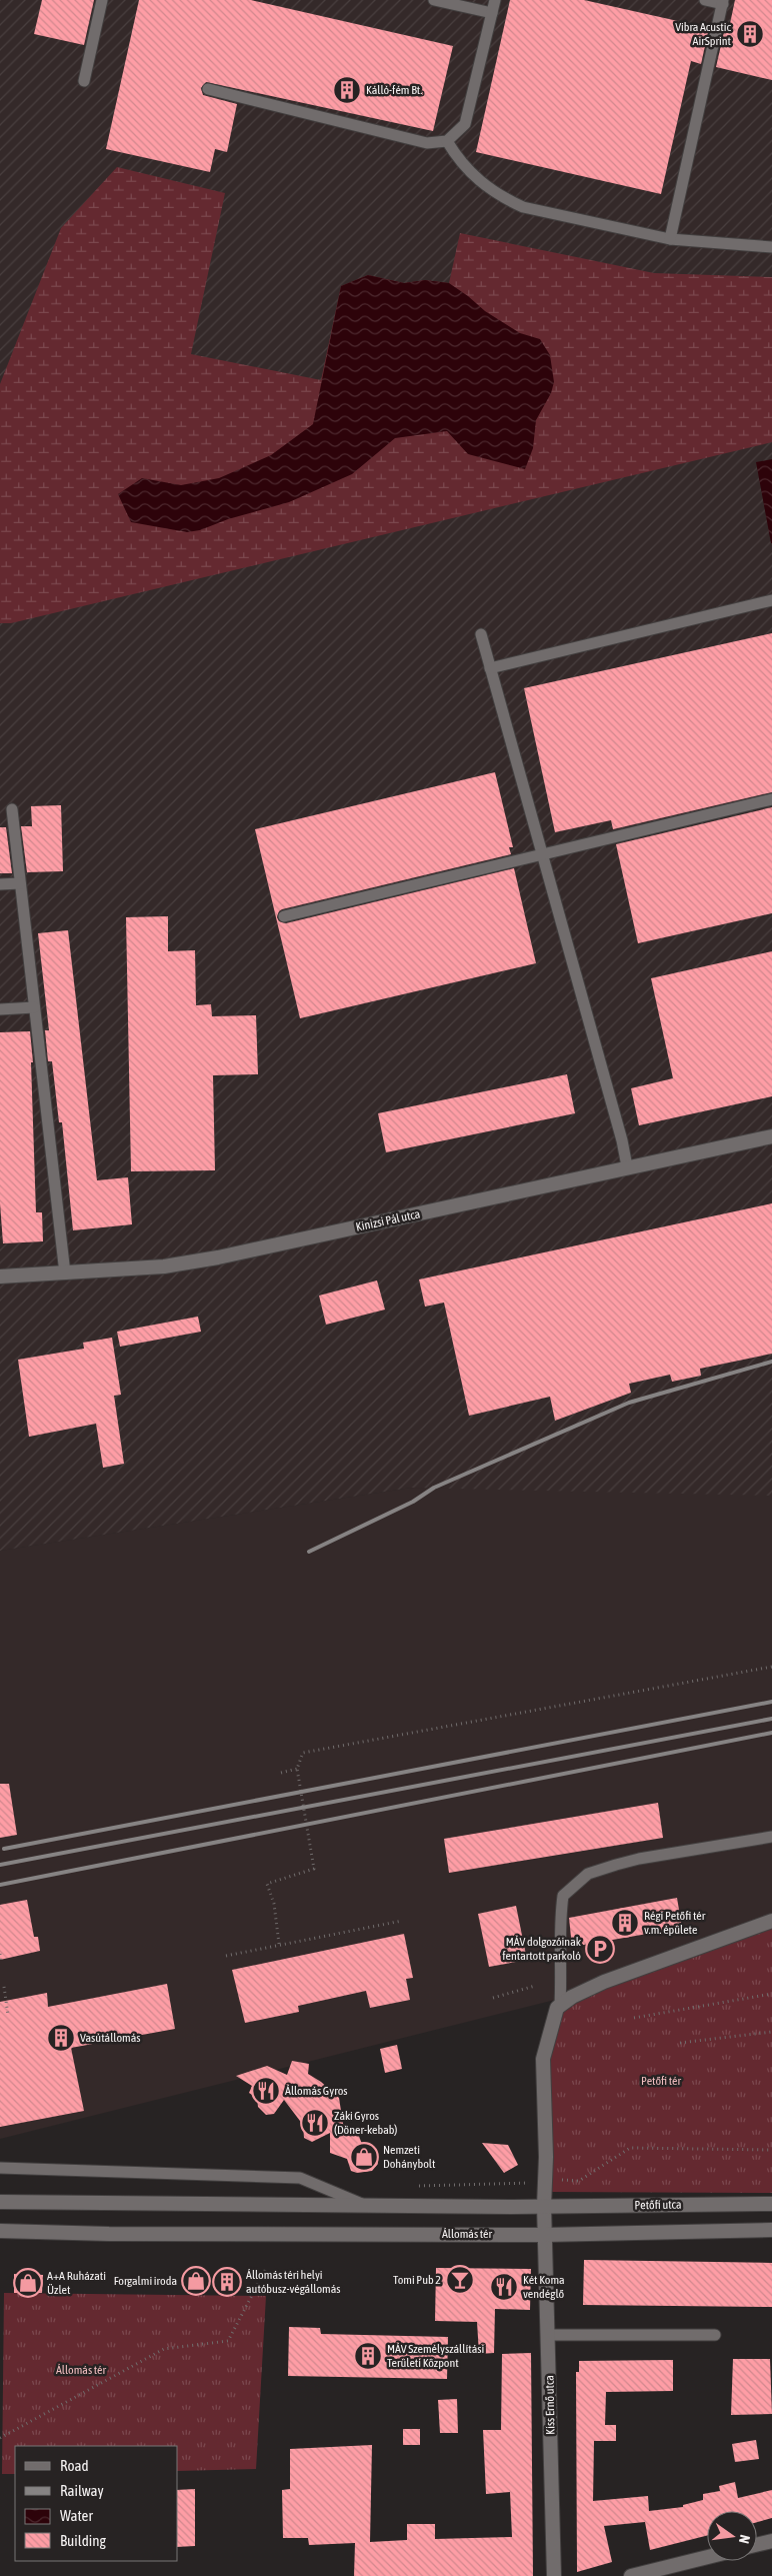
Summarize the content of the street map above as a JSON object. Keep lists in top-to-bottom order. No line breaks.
{"streets":{"street":["Kinizsi Pál utca","Petőfi utca","Állomás tér","Kiss Ernő utca"]},"crossings":[["Petőfi utca","Állomás tér"],["Petőfi utca","Kiss Ernő utca"],["Állomás tér","Kiss Ernő utca"]],"parks":["Petőfi tér","Állomás tér"],"places":{"building":["Vibra Acustic AirSprint","Kálló-fém Bt.","Régi Petőfi tér v.m. épülete","Vasútállomás","Állomás téri helyi autóbusz-végállomás","MÁV Személyszállítási Területi Központ"],"parking":["MÁV dolgozóinak fentartott parkoló"],"restaurant":["Állomás Gyros","Záki Gyros (Döner-kebab)","Két Koma vendéglő"],"shop":["Nemzeti Dohánybolt","Forgalmi iroda","A+A Ruházati Üzlet"],"bar":["Tomi Pub 2"]},"legend":["Road","Railway","Water","Building"],"north":"right"}
